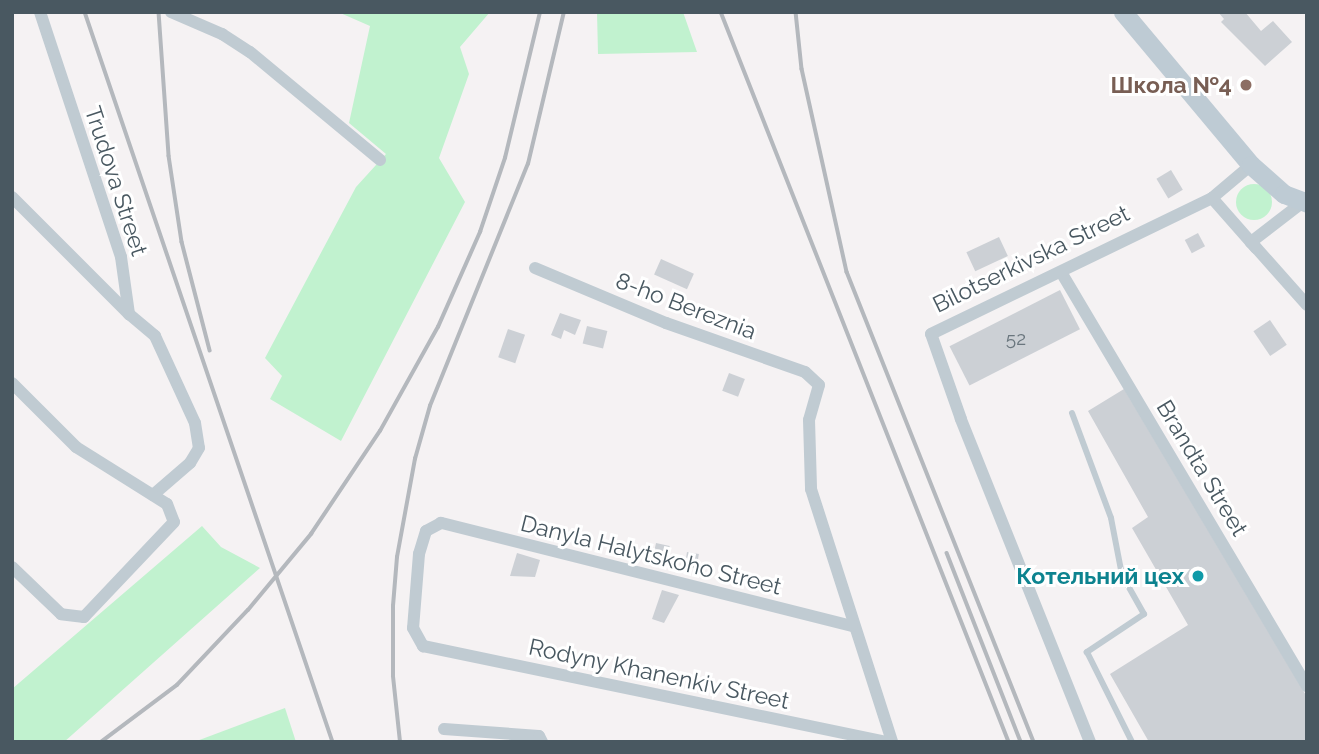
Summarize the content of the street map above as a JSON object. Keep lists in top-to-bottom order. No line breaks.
{"streets":{"street":["Trudova Street","Bilotserkivska Street","8-ho Bereznia","Brandta Street","Danyla Halytskoho Street","Rodyny Khanenkiv Street"]},"crossings":[["Bilotserkivska Street","Brandta Street"],["8-ho Bereznia","Danyla Halytskoho Street"],["Danyla Halytskoho Street","Rodyny Khanenkiv Street"]],"places":["Школа №4","Котельний цех"],"house_numbers":["52"]}
